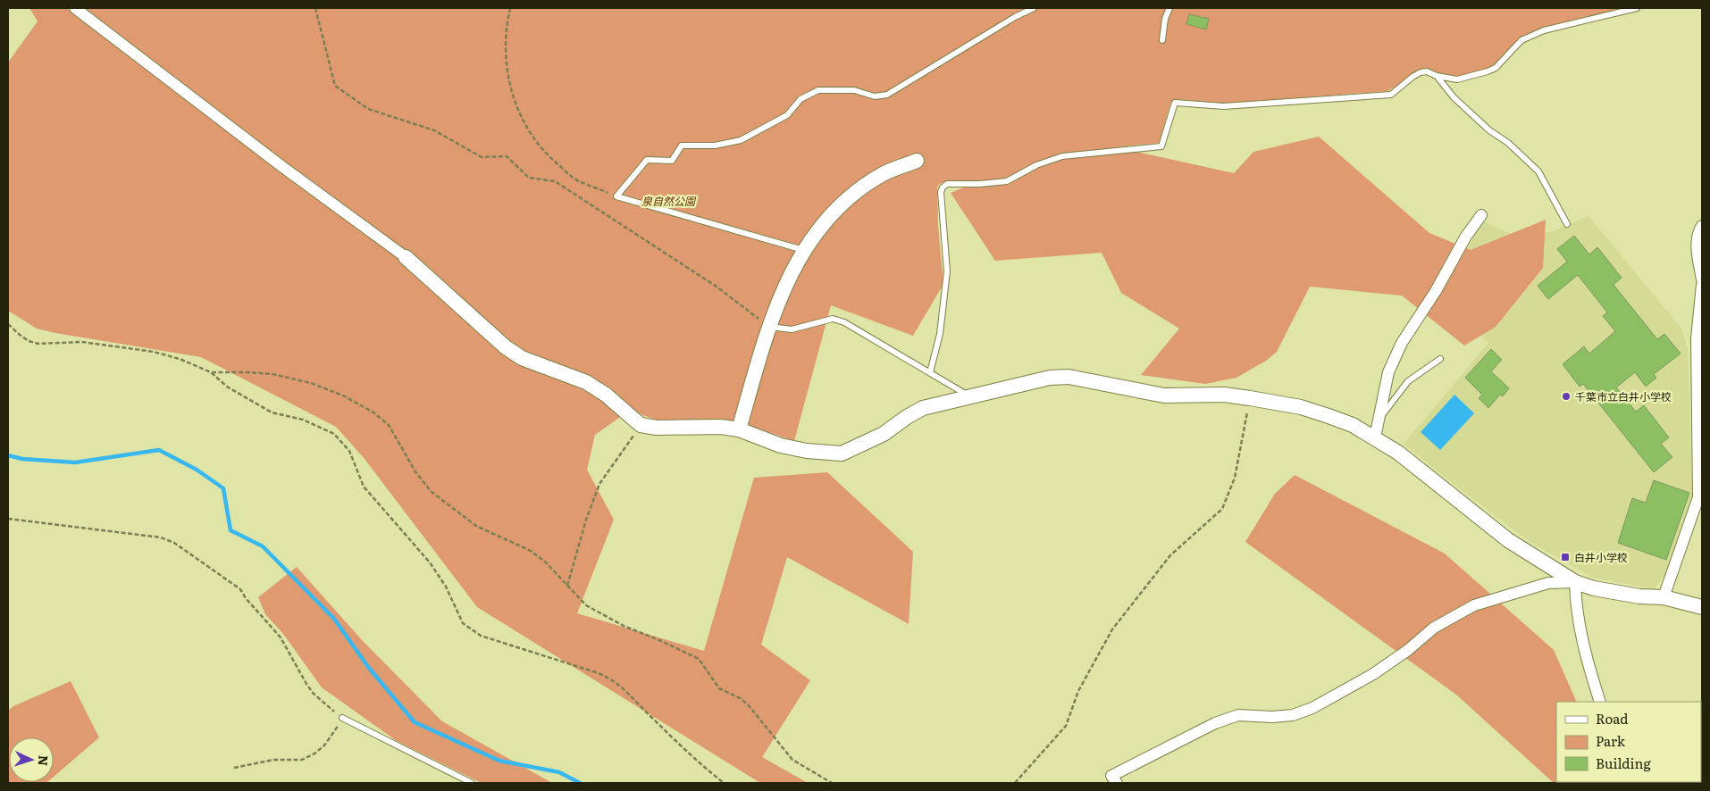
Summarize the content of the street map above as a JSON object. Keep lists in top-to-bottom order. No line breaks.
{"parks":["泉自然公園"],"places":{"other":["千葉市立白井小学校"],"transit":["白井小学校"]},"legend":["Road","Park","Building"],"north":"right"}
